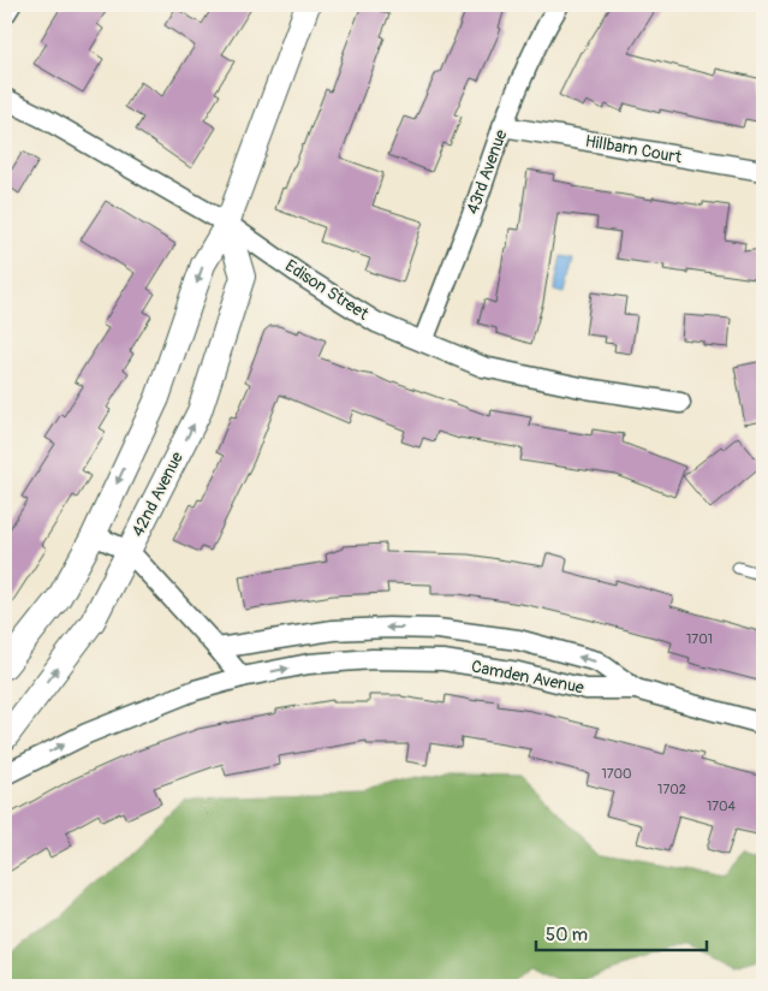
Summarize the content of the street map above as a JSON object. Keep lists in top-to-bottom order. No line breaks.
{"streets":{"street":["Hillbarn Court","43rd Avenue","Edison Street","42nd Avenue","Camden Avenue"]},"crossings":[["Hillbarn Court","43rd Avenue"],["43rd Avenue","Edison Street"],["Edison Street","42nd Avenue"]],"house_numbers":["1701","1700","1702","1704"],"scale_bar":"50 m"}
